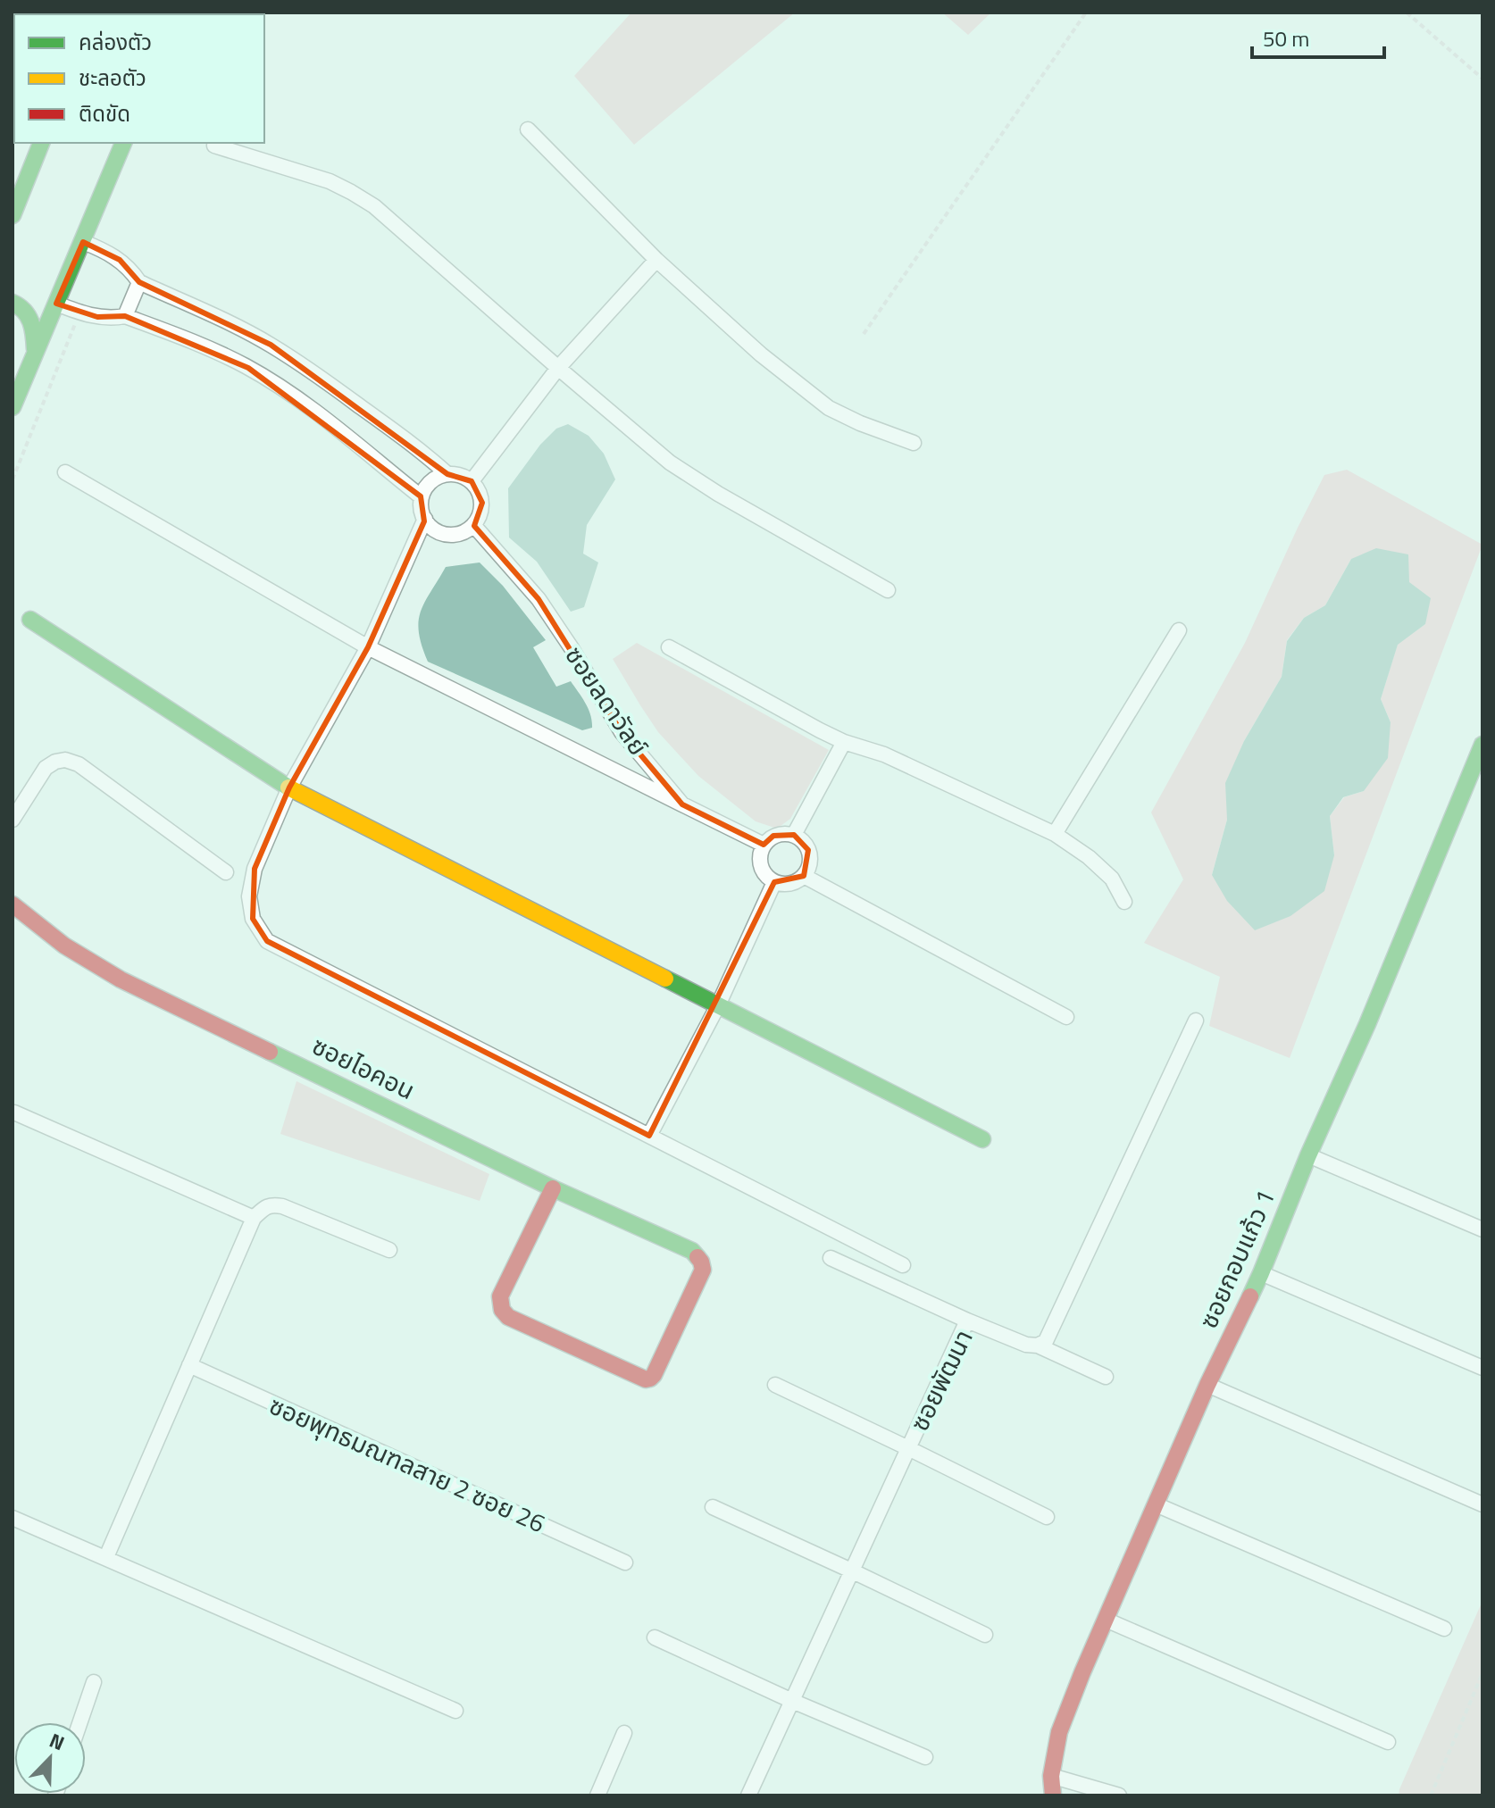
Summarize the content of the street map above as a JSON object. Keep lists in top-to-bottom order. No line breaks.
{"streets":{"street":["ซอยลดาวัลย์","ซอยไอคอน","ซอยกอบแก้ว 1","ซอยพัฒนา","ซอยพุทธมณฑลสาย 2 ซอย 26"]},"legend":["คล่องตัว","ชะลอตัว","ติดขัด"],"scale_bar":"50 m","north":"top right"}
